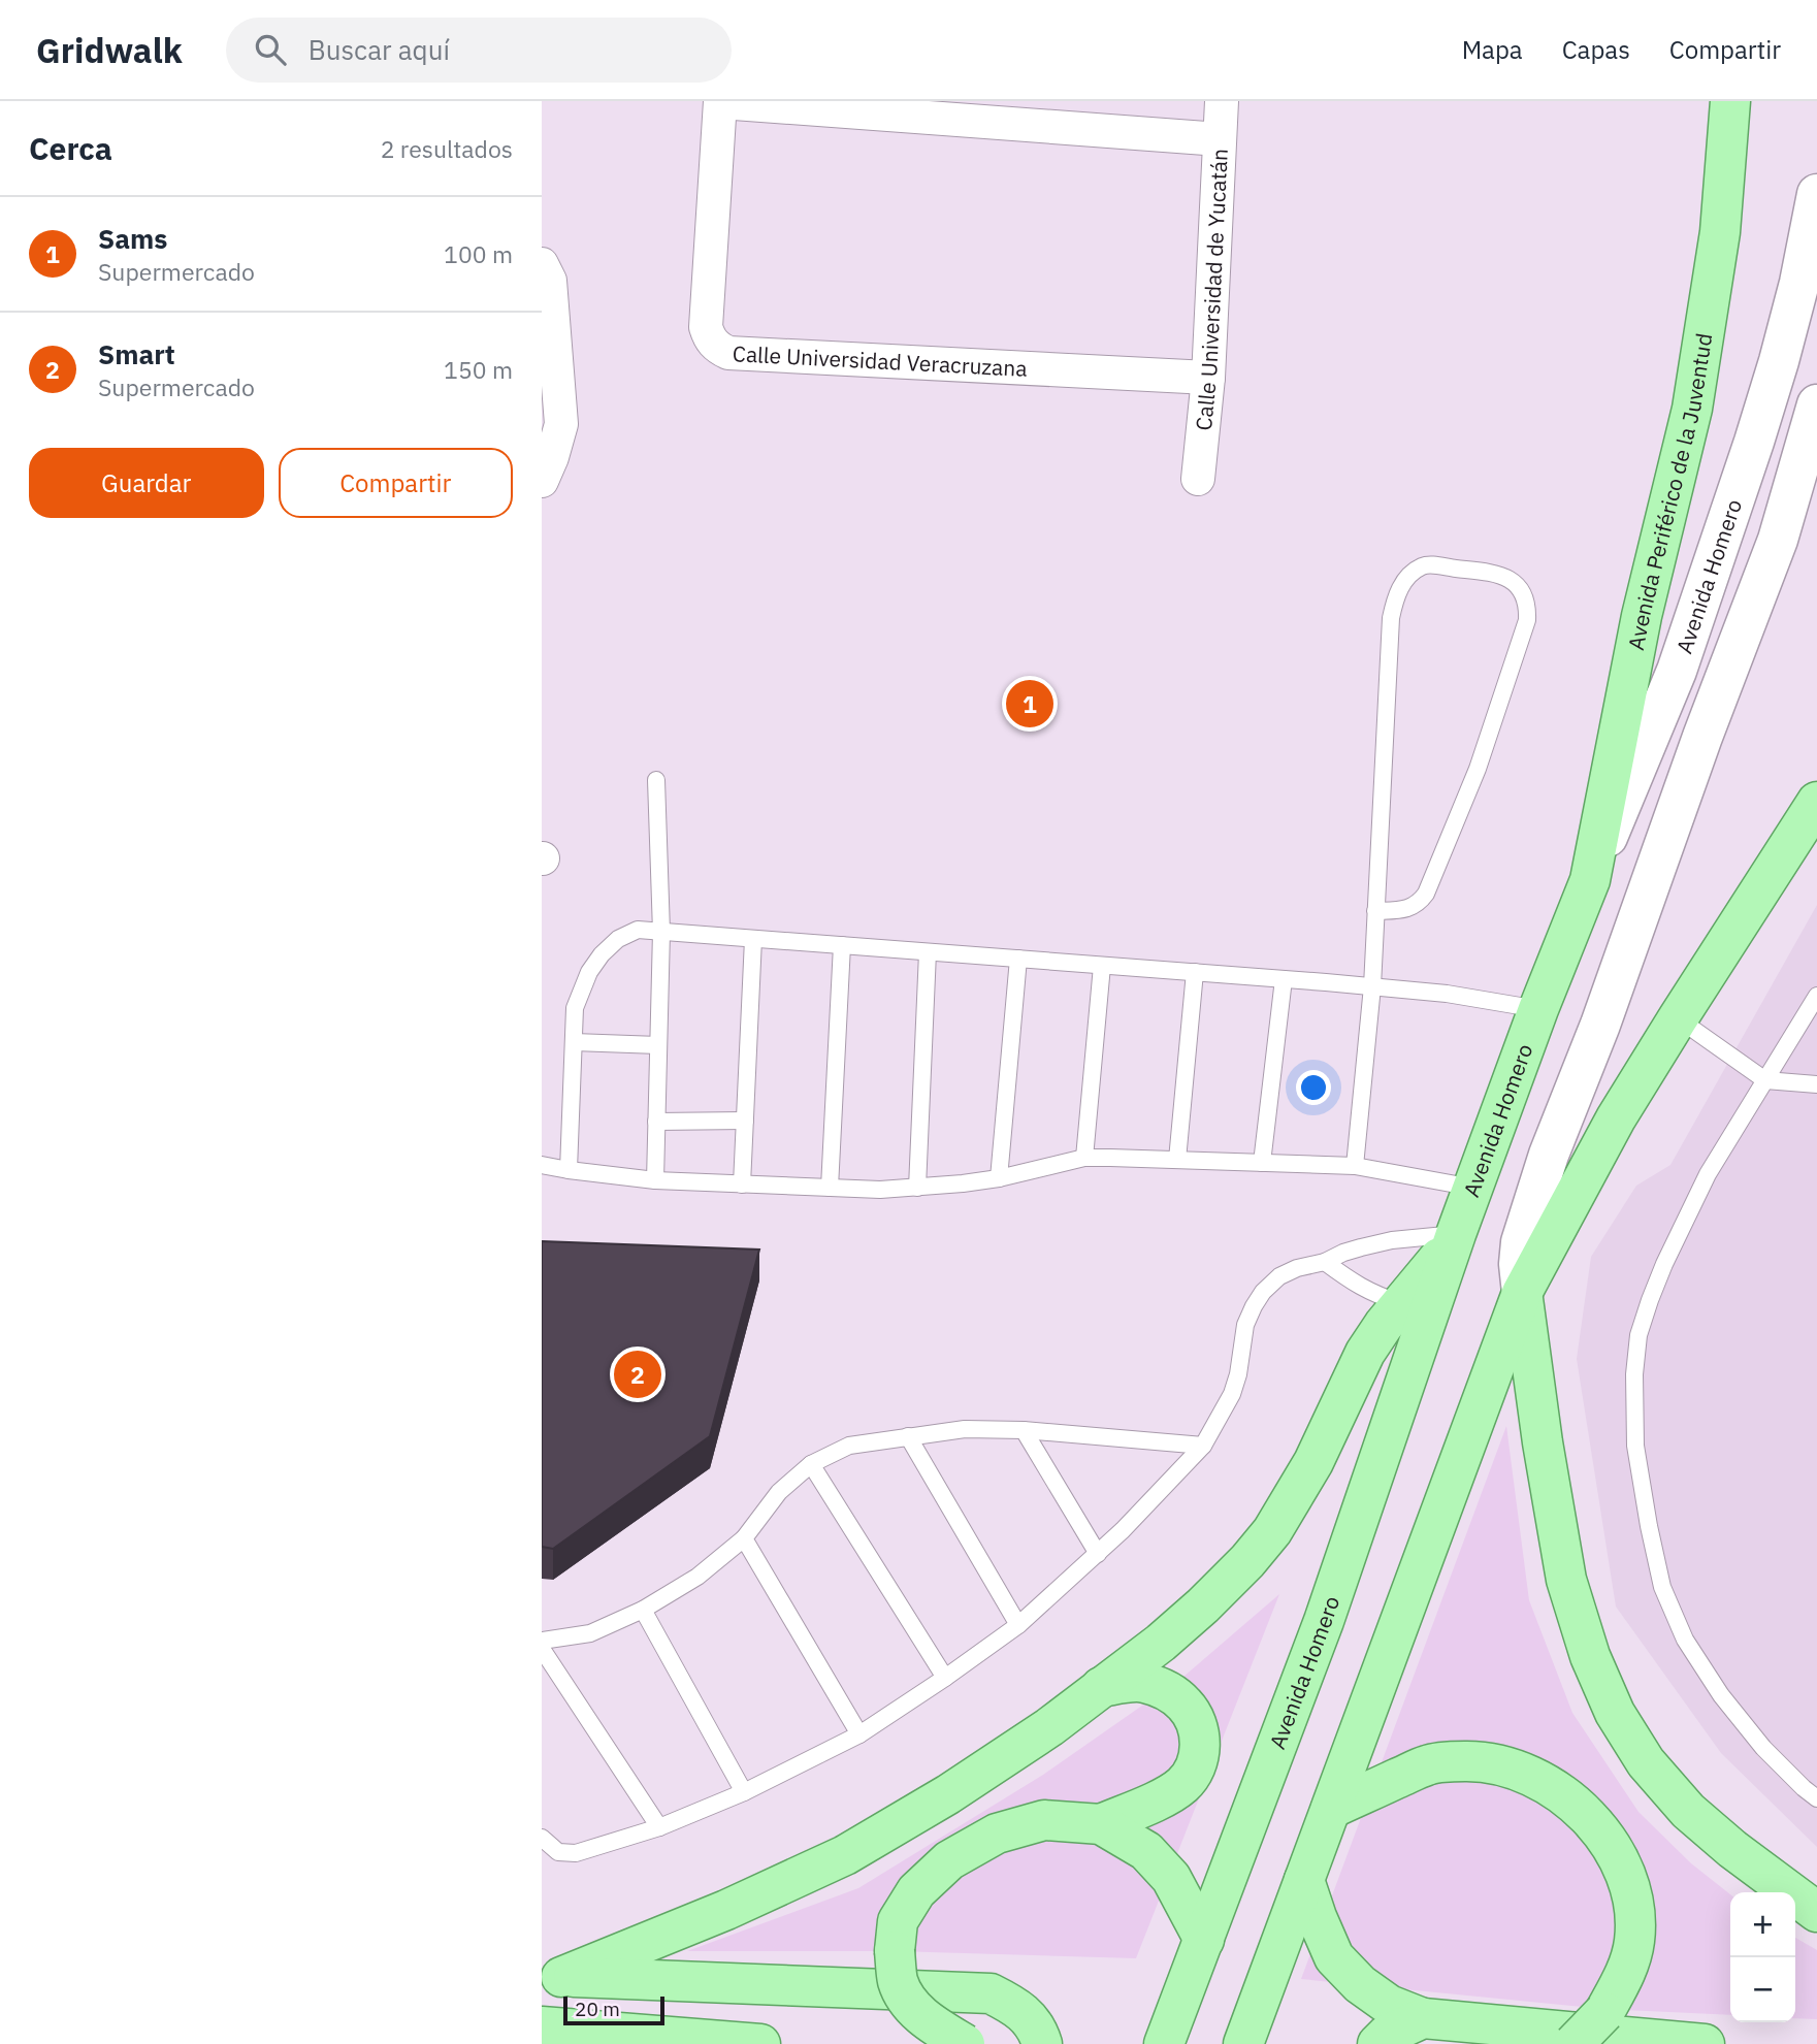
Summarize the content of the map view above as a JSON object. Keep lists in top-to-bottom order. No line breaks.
{"streets":{"main road":["Avenida Periférico de la Juventud","Avenida Homero"],"street":["Calle Universidad de Yucatán","Calle Universidad Veracruzana"]},"crossings":[["Calle Universidad de Yucatán","Calle Universidad Veracruzana"],["Avenida Periférico de la Juventud","Avenida Homero"]],"scale_bar":"20 m","page":{"header":"Gridwalk","search":"Buscar aquí","nav":["Mapa","Capas","Compartir"],"heading":["Cerca","2 resultados"],"list":[{"mark":"1","name":"Sams","note":"Supermercado","value":"100 m"},{"mark":"2","name":"Smart","note":"Supermercado","value":"150 m"}],"buttons":["Guardar","Compartir"],"pins":["1","2"],"map_buttons":["+","−"],"scale":"20 m"}}
